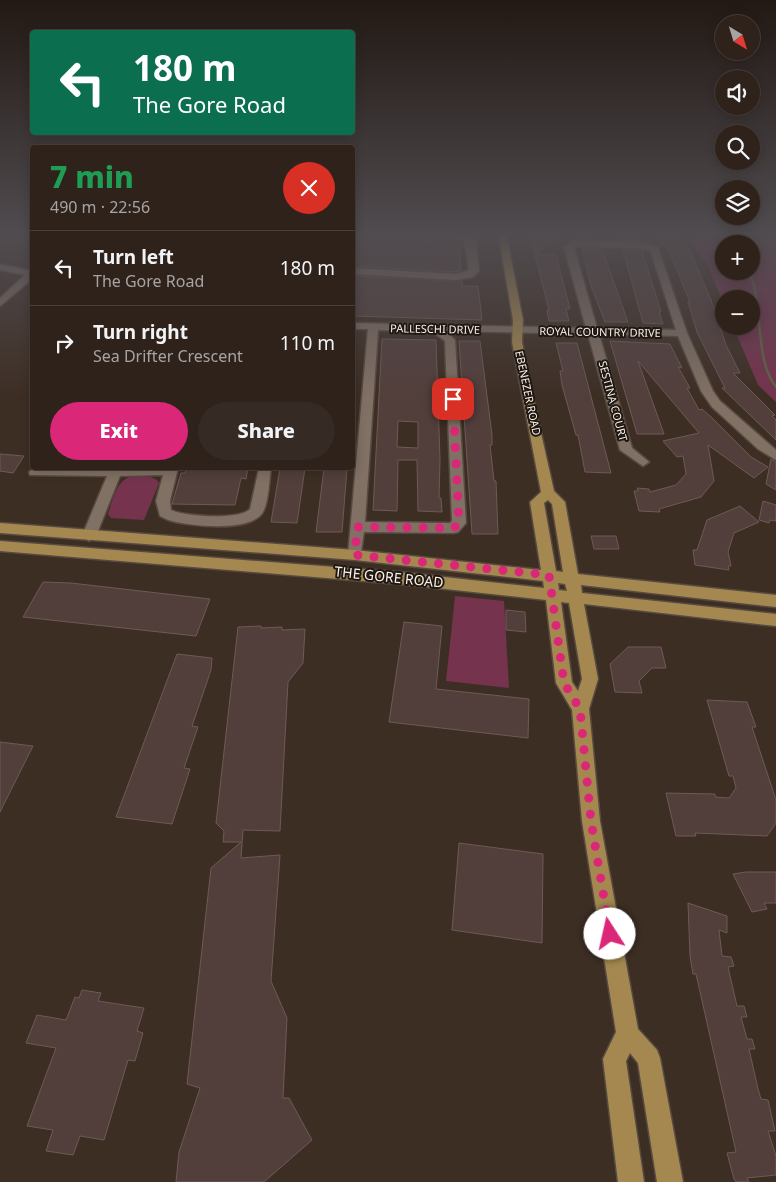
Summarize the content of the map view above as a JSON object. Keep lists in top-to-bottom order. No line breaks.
{"streets":{"main road":["EBENEZER ROAD","THE GORE ROAD"],"street":["PALLESCHI DRIVE","ROYAL COUNTRY DRIVE","SESTINA COURT"]},"crossings":[["PALLESCHI DRIVE","ROYAL COUNTRY DRIVE"],["PALLESCHI DRIVE","EBENEZER ROAD"],["ROYAL COUNTRY DRIVE","EBENEZER ROAD"],["ROYAL COUNTRY DRIVE","SESTINA COURT"],["EBENEZER ROAD","THE GORE ROAD"]],"north":"bottom right","page":{"map_buttons":["+","−"],"turn":["180 m","The Gore Road"],"heading":["7 min","490 m · 22:56"],"list":[{"name":"Turn left","note":"The Gore Road","value":"180 m"},{"name":"Turn right","note":"Sea Drifter Crescent","value":"110 m"}],"buttons":["Exit","Share"]}}
